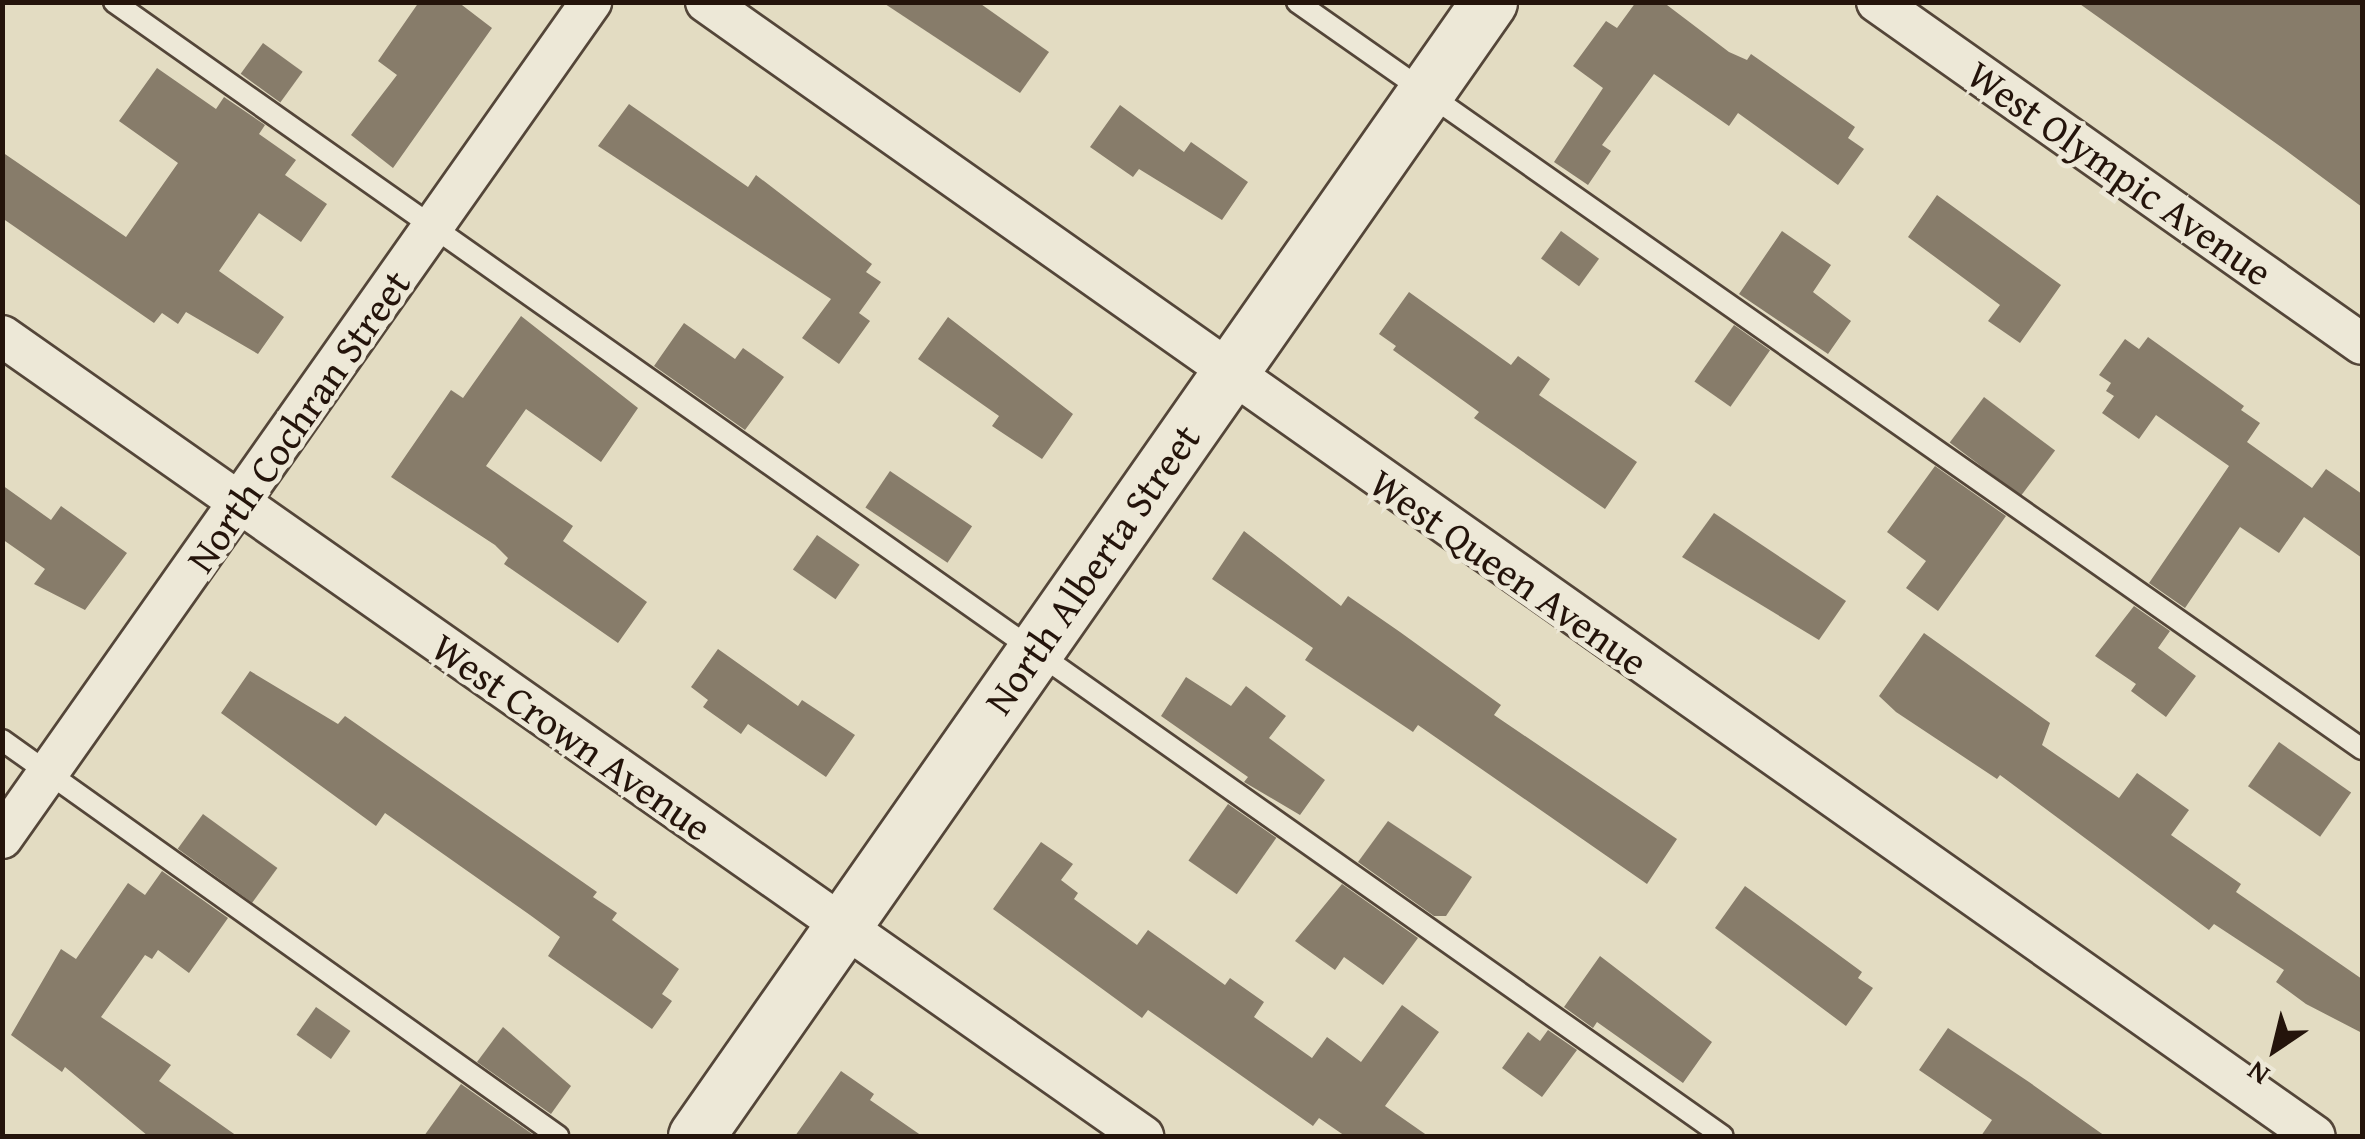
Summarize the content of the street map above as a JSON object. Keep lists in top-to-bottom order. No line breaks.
{"streets":{"main road":["North Alberta Street"],"street":["West Olympic Avenue","North Cochran Street","West Queen Avenue","West Crown Avenue"]},"crossings":[["North Cochran Street","West Crown Avenue"],["North Alberta Street","West Queen Avenue"],["North Alberta Street","West Crown Avenue"]],"north":"bottom left"}
